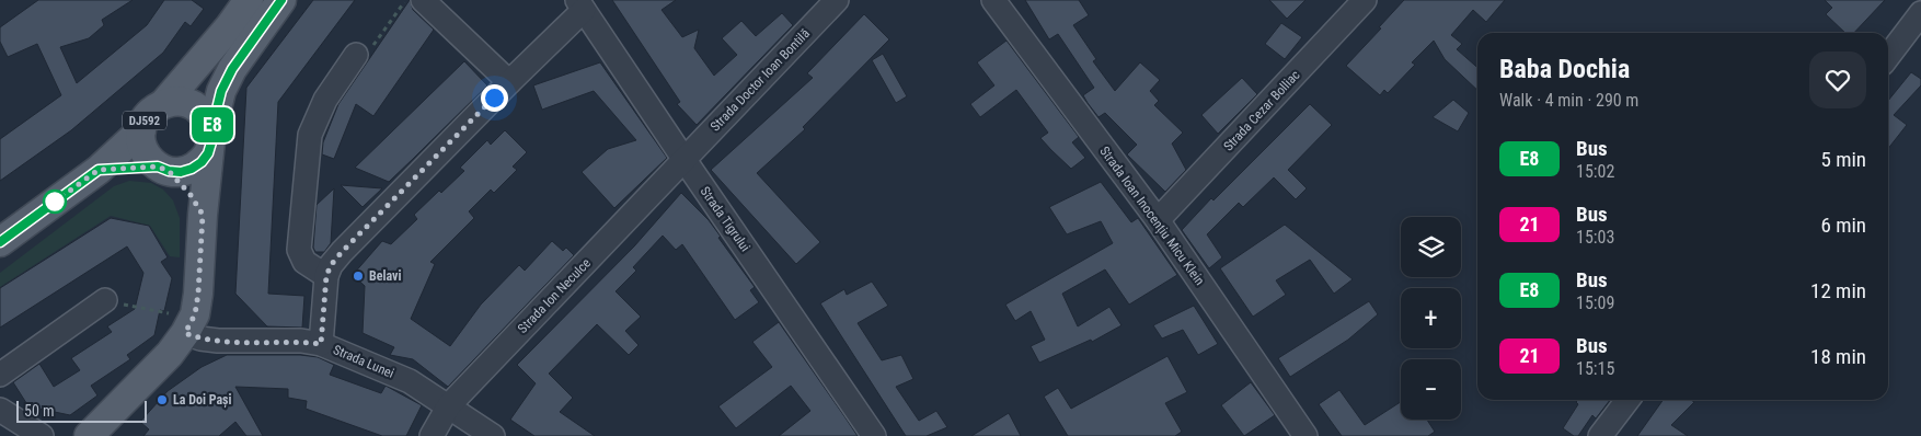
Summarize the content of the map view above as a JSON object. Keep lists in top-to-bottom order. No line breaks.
{"streets":{"main road":["DJ592"],"street":["Strada Doctor Ioan Bontilă","Strada Cezar Bolliac","Strada Ioan Inocențiu Micu Klein","Strada Tigrului","Strada Ion Neculce","Strada Lunei"]},"crossings":[["Strada Doctor Ioan Bontilă","Strada Tigrului"],["Strada Doctor Ioan Bontilă","Strada Ion Neculce"],["Strada Cezar Bolliac","Strada Ioan Inocențiu Micu Klein"],["Strada Tigrului","Strada Ion Neculce"],["Strada Ion Neculce","Strada Lunei"]],"places":["Belavi","La Doi Pași"],"lines":["bus line E8"],"scale_bar":"50 m","page":{"on_map":"E8","heading":["Baba Dochia","Walk · 4 min · 290 m"],"list":[{"mark":"E8","name":"Bus","note":"15:02","value":"5 min"},{"mark":"21","name":"Bus","note":"15:03","value":"6 min"},{"mark":"E8","name":"Bus","note":"15:09","value":"12 min"},{"mark":"21","name":"Bus","note":"15:15","value":"18 min"}],"map_buttons":["+","−"],"scale":"50 m"}}
